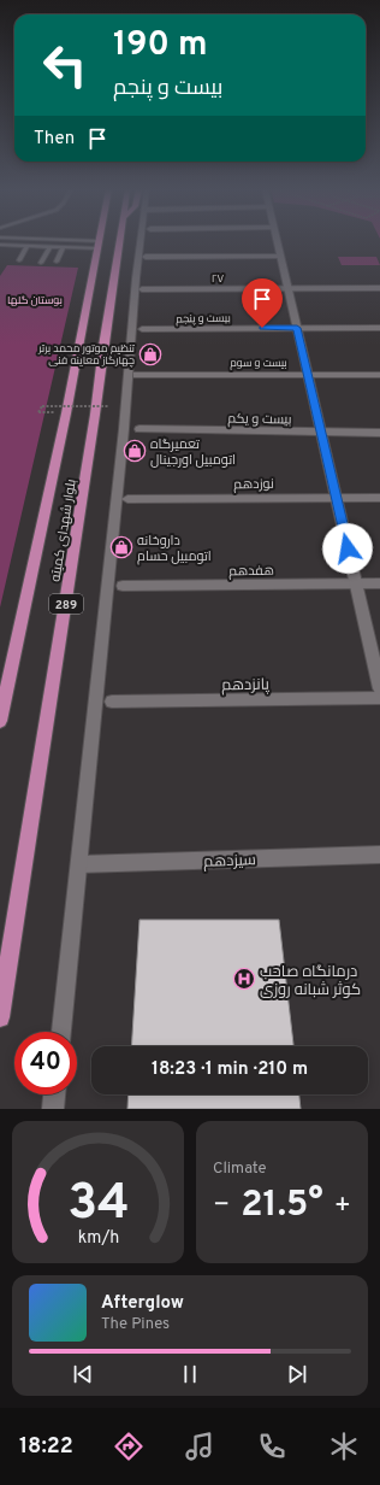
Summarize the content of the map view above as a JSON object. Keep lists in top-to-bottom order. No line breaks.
{"streets":{"main road":["بلوار شهدای کمیته","289"],"street":["۲۷","بیست و پنجم","بیست و سوم","بیست و یکم","نوزدهم","هفدهم","پانزدهم","سیزدهم"]},"parks":["بوستان گلها"],"places":{"shop":["تنظیم موتور محمد برتر چهارگاز معاینه فنی","تعمیرگاه اتومبیل اورجینال","داروخانه اتومبیل حسام"],"hospital":["درمانگاه صاحب کوثر شبانه روزی"]},"page":{"turn":["190 m","بیست و پنجم"],"then":"Then","limit":"40","trip":"18:23 · 1 min · 210 m","tile":"Climate","heat":["−","21.5°","+"],"song":["Afterglow","The Pines"],"tabs":"18:22","gauge":["34","km/h"]}}
